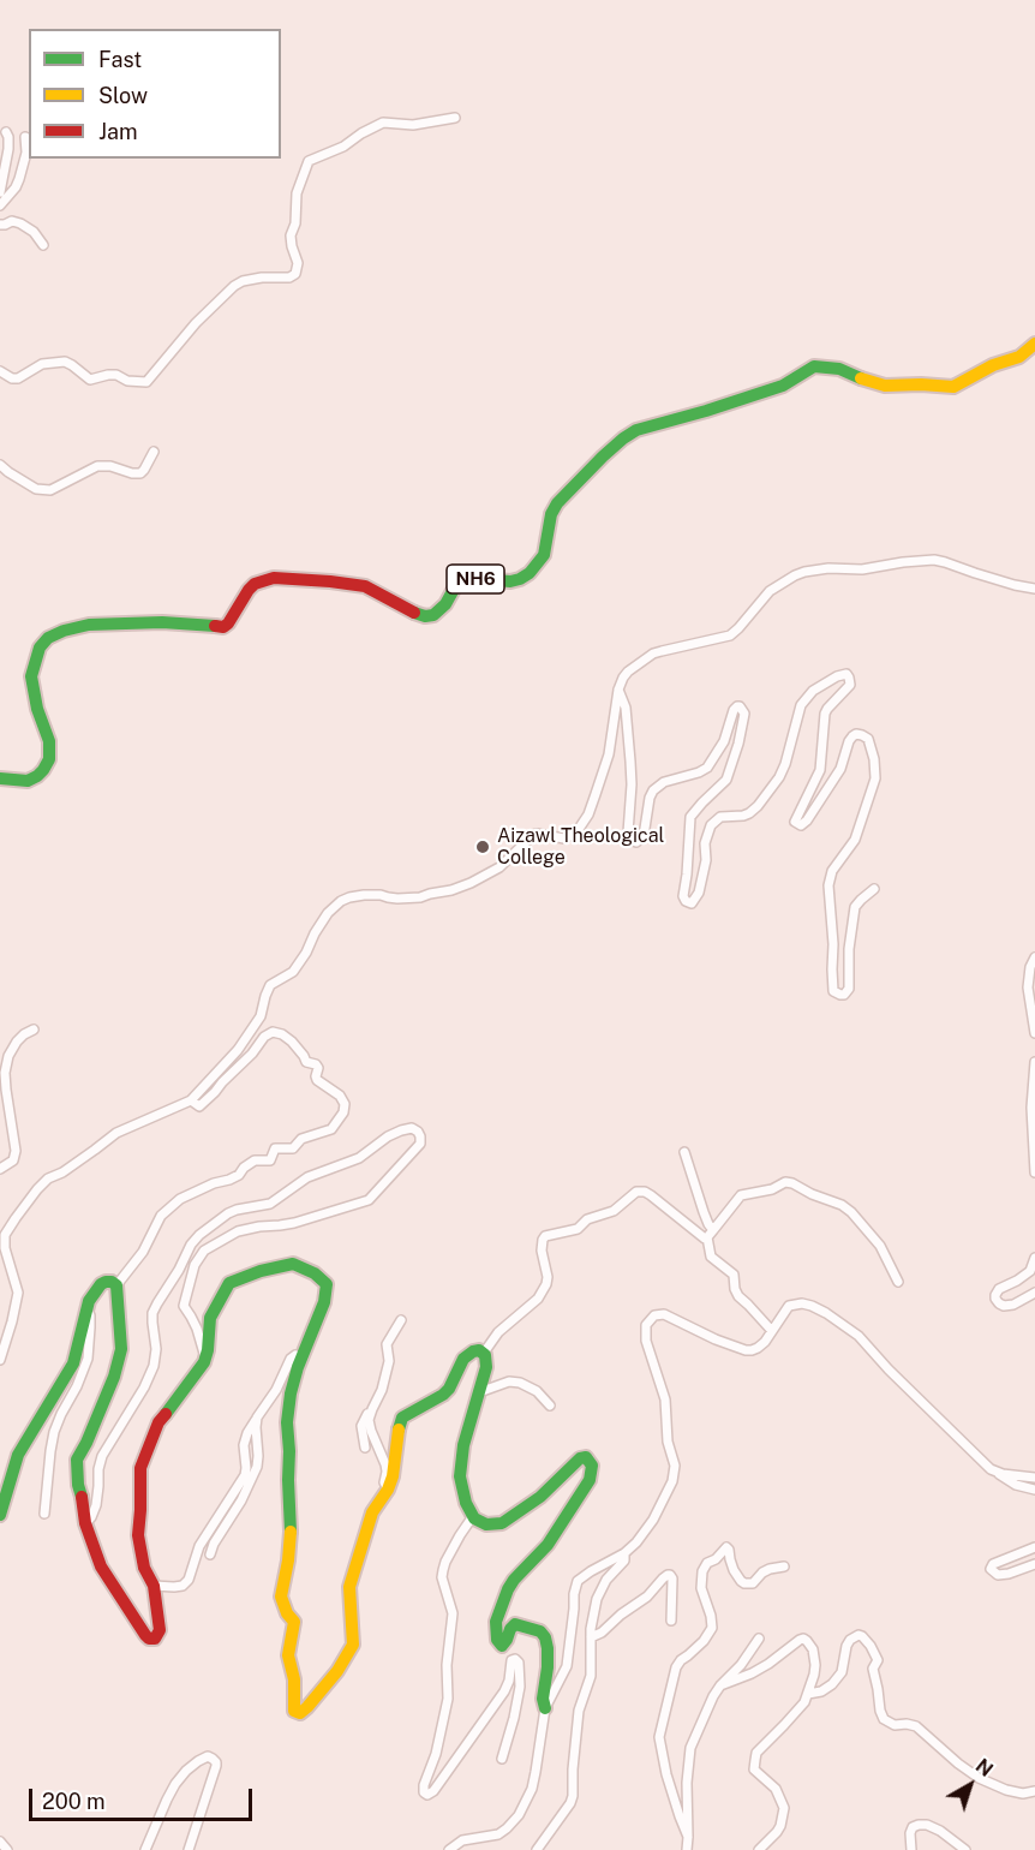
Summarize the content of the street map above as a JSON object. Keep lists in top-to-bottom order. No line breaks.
{"streets":{"main road":["NH6"]},"places":["Aizawl Theological College"],"legend":["Fast","Slow","Jam"],"scale_bar":"200 m","north":"top right"}
